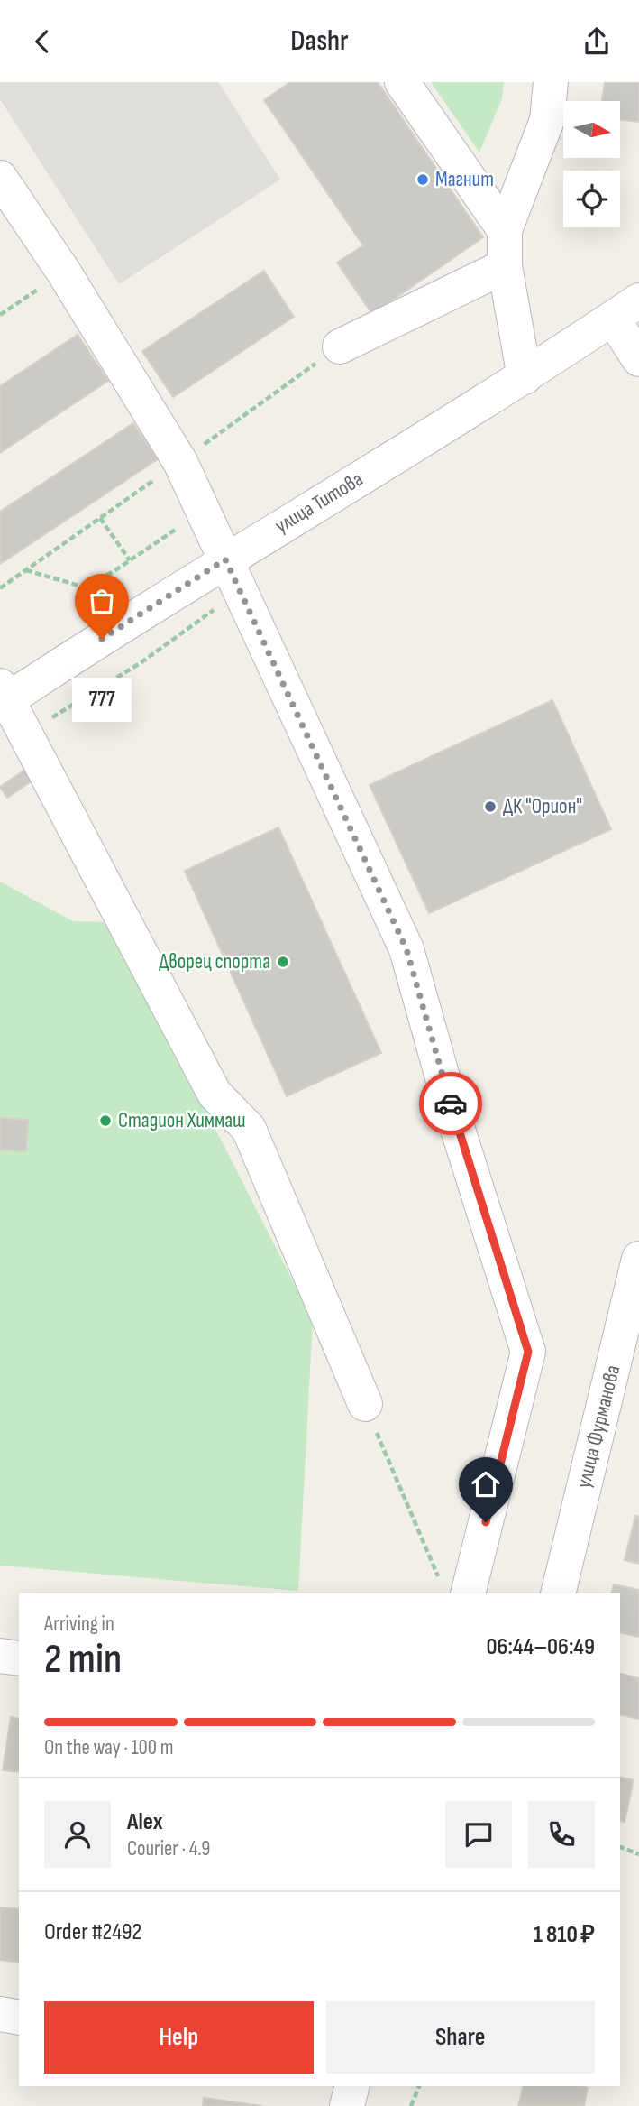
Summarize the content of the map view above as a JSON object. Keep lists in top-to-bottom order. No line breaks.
{"streets":{"street":["улица Титова","улица Фурманова"]},"places":["Магнит","777","ДК \"Орион\"","Дворец спорта","Стадион Химмаш"],"north":"right","page":{"header":"Dashr","bubble":"777","heading":["2 min","Arriving in","06:44–06:49"],"panel":["Alex","Courier · 4.9","Order #2492","1 810 ₽"],"bar":"On the way · 100 m","buttons":["Help","Share"]}}
